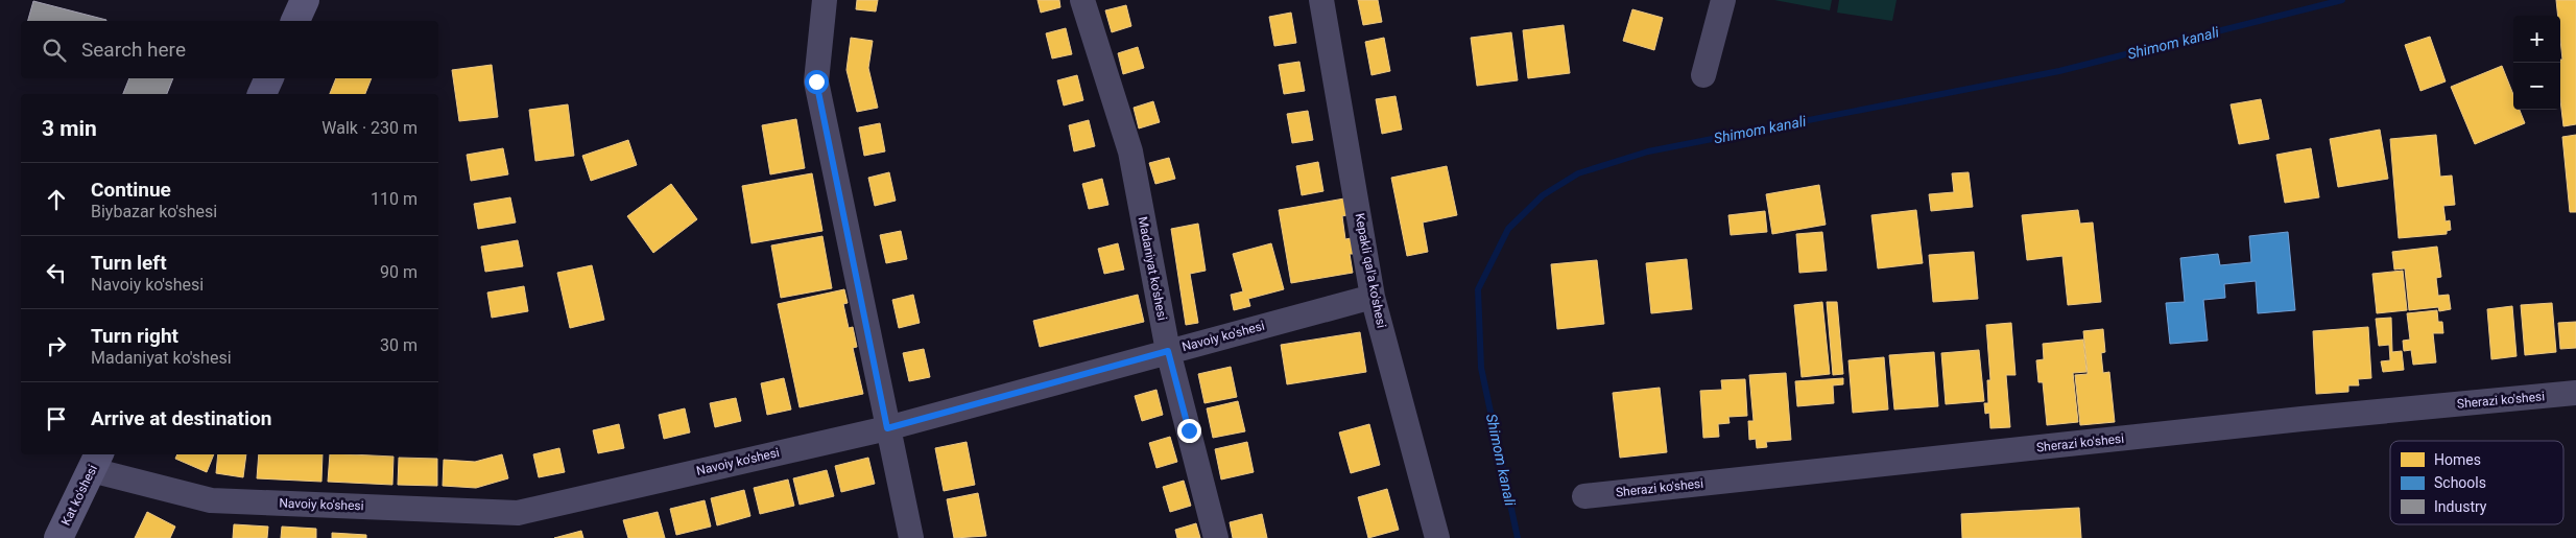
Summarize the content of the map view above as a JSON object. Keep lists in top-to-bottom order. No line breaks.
{"streets":{"street":["Madaniyat ko'shesi","Kepakli qal'a ko'shesi","Navoiy ko'shesi","Sherazi ko'shesi","Kat ko'shesi"]},"crossings":[["Madaniyat ko'shesi","Navoiy ko'shesi"],["Kepakli qal'a ko'shesi","Navoiy ko'shesi"],["Navoiy ko'shesi","Kat ko'shesi"]],"water":["Shimom kanali"],"legend":["Homes","Schools","Industry"],"page":{"map_buttons":["+","−"],"search":"Search here","heading":["3 min","Walk · 230 m"],"list":[["Continue","Biybazar ko'shesi","110 m"],["Turn left","Navoiy ko'shesi","90 m"],["Turn right","Madaniyat ko'shesi","30 m"],"Arrive at destination"]}}
